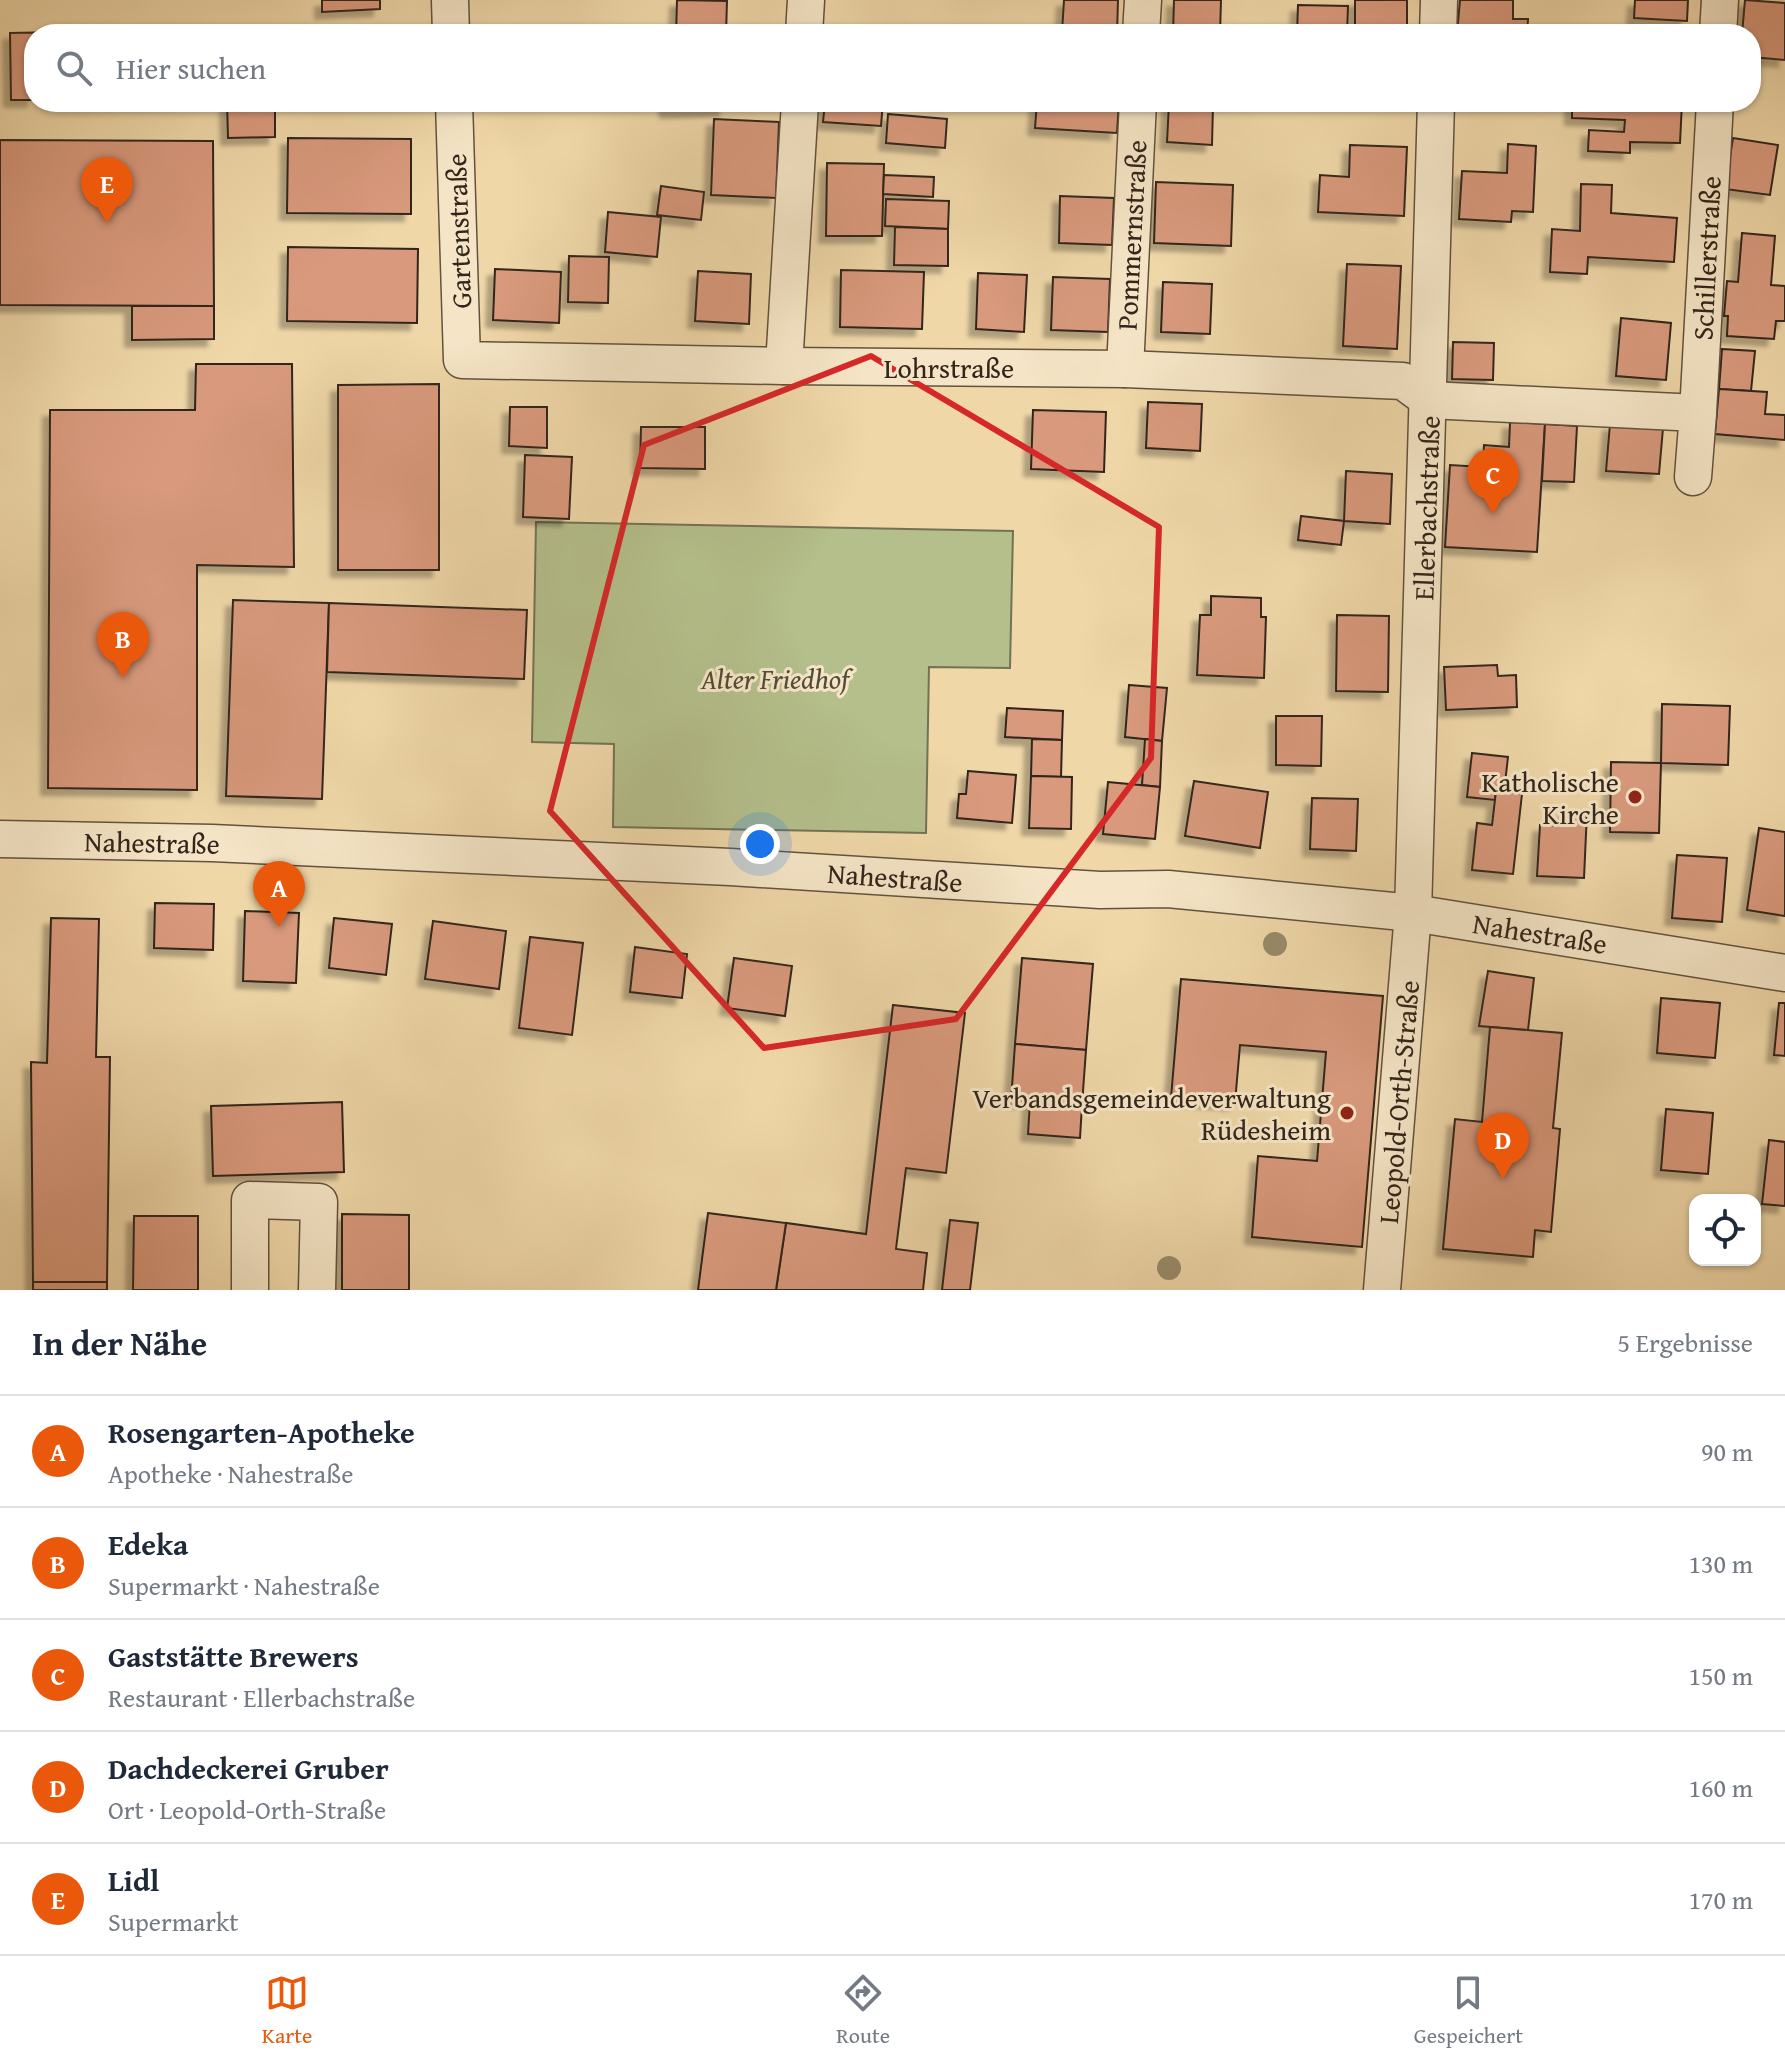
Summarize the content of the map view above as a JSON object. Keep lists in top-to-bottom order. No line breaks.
{"streets":{"street":["Gartenstraße","Pommernstraße","Schillerstraße","Lohrstraße","Ellerbachstraße","Nahestraße","Leopold-Orth-Straße"]},"crossings":[["Gartenstraße","Lohrstraße"],["Pommernstraße","Lohrstraße"],["Lohrstraße","Ellerbachstraße"],["Ellerbachstraße","Nahestraße"],["Ellerbachstraße","Leopold-Orth-Straße"],["Nahestraße","Leopold-Orth-Straße"]],"parks":["Alter Friedhof"],"places":["Katholische Kirche","Verbandsgemeindeverwaltung Rüdesheim"],"page":{"search":"Hier suchen","pins":["E","C","B","A","D"],"heading":["In der Nähe","5 Ergebnisse"],"list":[{"mark":"A","name":"Rosengarten-Apotheke","note":"Apotheke · Nahestraße","value":"90 m"},{"mark":"B","name":"Edeka","note":"Supermarkt · Nahestraße","value":"130 m"},{"mark":"C","name":"Gaststätte Brewers","note":"Restaurant · Ellerbachstraße","value":"150 m"},{"mark":"D","name":"Dachdeckerei Gruber","note":"Ort · Leopold-Orth-Straße","value":"160 m"},{"mark":"E","name":"Lidl","note":"Supermarkt","value":"170 m"}],"nav":["Karte","Route","Gespeichert"]}}
